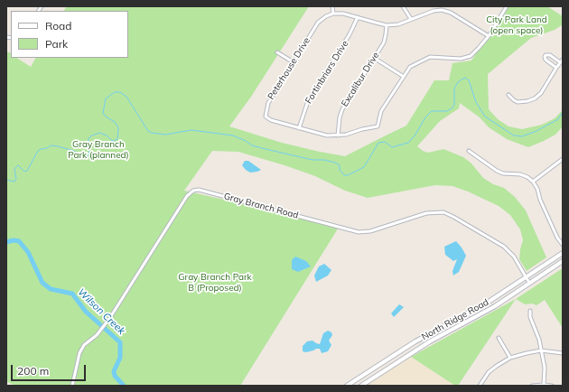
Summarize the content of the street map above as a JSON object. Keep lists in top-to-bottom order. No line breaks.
{"streets":{"main road":["North Ridge Road"],"street":["Peterhouse Drive","Fortinbriars Drive","Excalibur Drive","Gray Branch Road"]},"crossings":[["Peterhouse Drive","Fortinbriars Drive"],["Gray Branch Road","North Ridge Road"]],"water":["Wilson Creek"],"parks":["City Park Land (open space)","Gray Branch Park (planned)","Gray Branch Park B (Proposed)"],"legend":["Road","Park"],"scale_bar":"200 m"}
